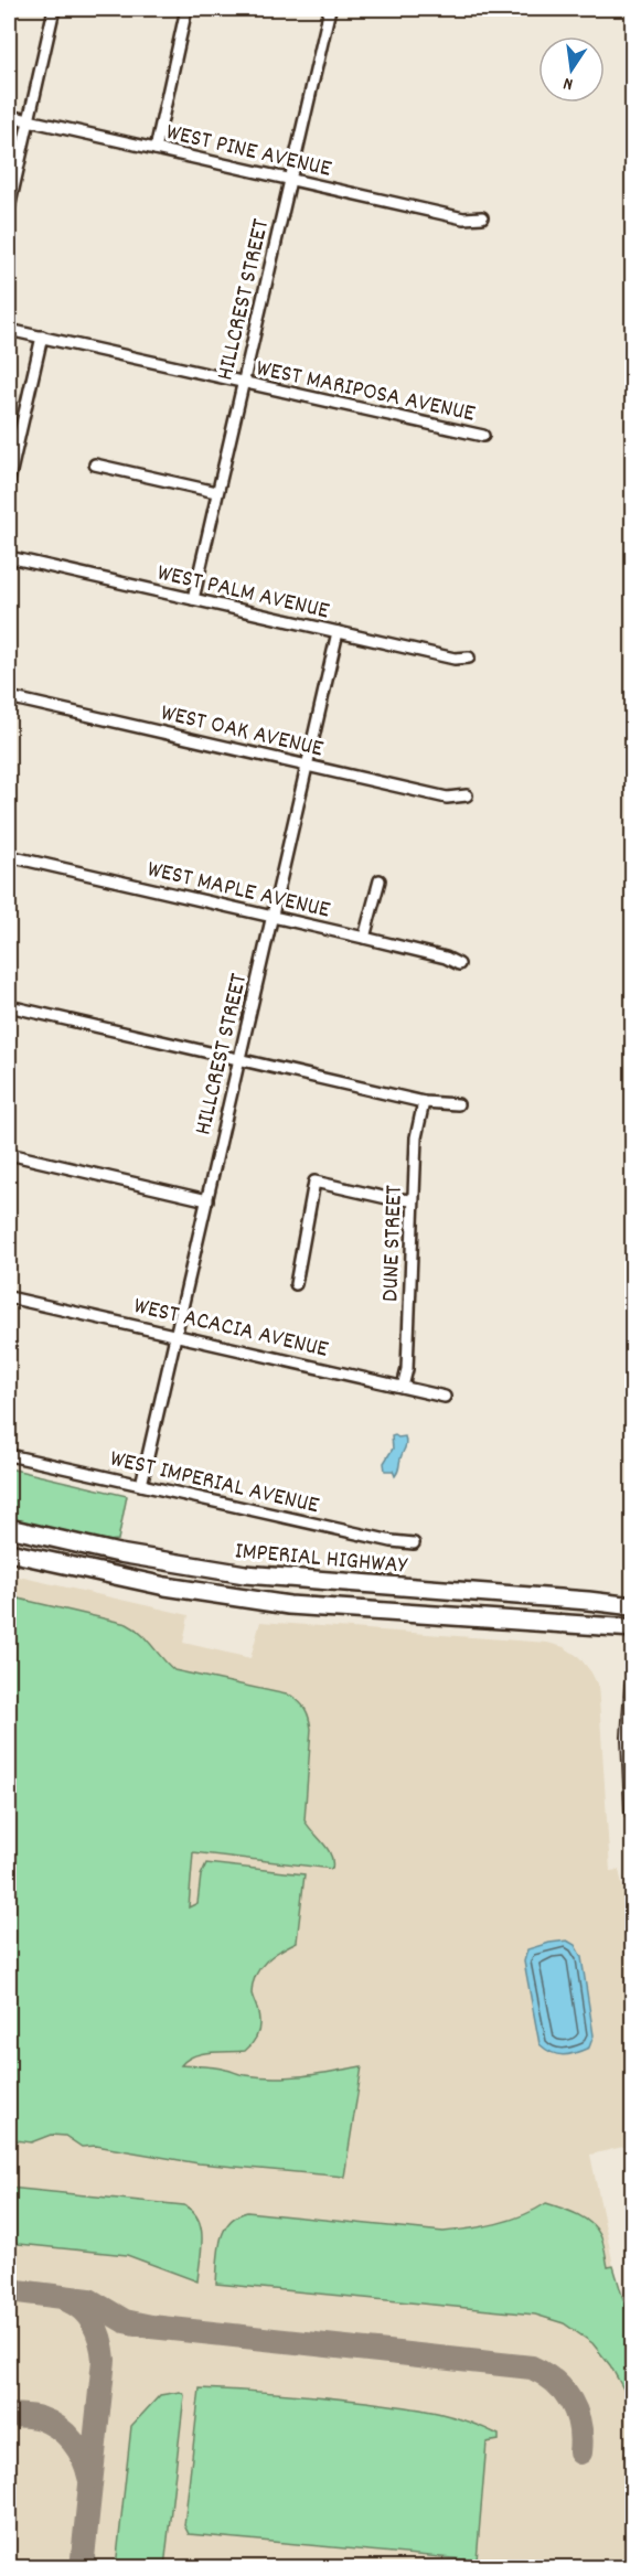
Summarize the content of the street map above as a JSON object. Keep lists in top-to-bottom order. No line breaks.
{"streets":{"main road":["IMPERIAL HIGHWAY"],"street":["WEST PINE AVENUE","HILLCREST STREET","WEST MARIPOSA AVENUE","WEST PALM AVENUE","WEST OAK AVENUE","WEST MAPLE AVENUE","DUNE STREET","WEST ACACIA AVENUE","WEST IMPERIAL AVENUE"]},"crossings":[["WEST PINE AVENUE","HILLCREST STREET"],["HILLCREST STREET","WEST MARIPOSA AVENUE"],["HILLCREST STREET","WEST PALM AVENUE"],["HILLCREST STREET","WEST OAK AVENUE"],["HILLCREST STREET","WEST MAPLE AVENUE"],["HILLCREST STREET","WEST ACACIA AVENUE"],["HILLCREST STREET","WEST IMPERIAL AVENUE"],["DUNE STREET","WEST ACACIA AVENUE"]],"north":"bottom"}
